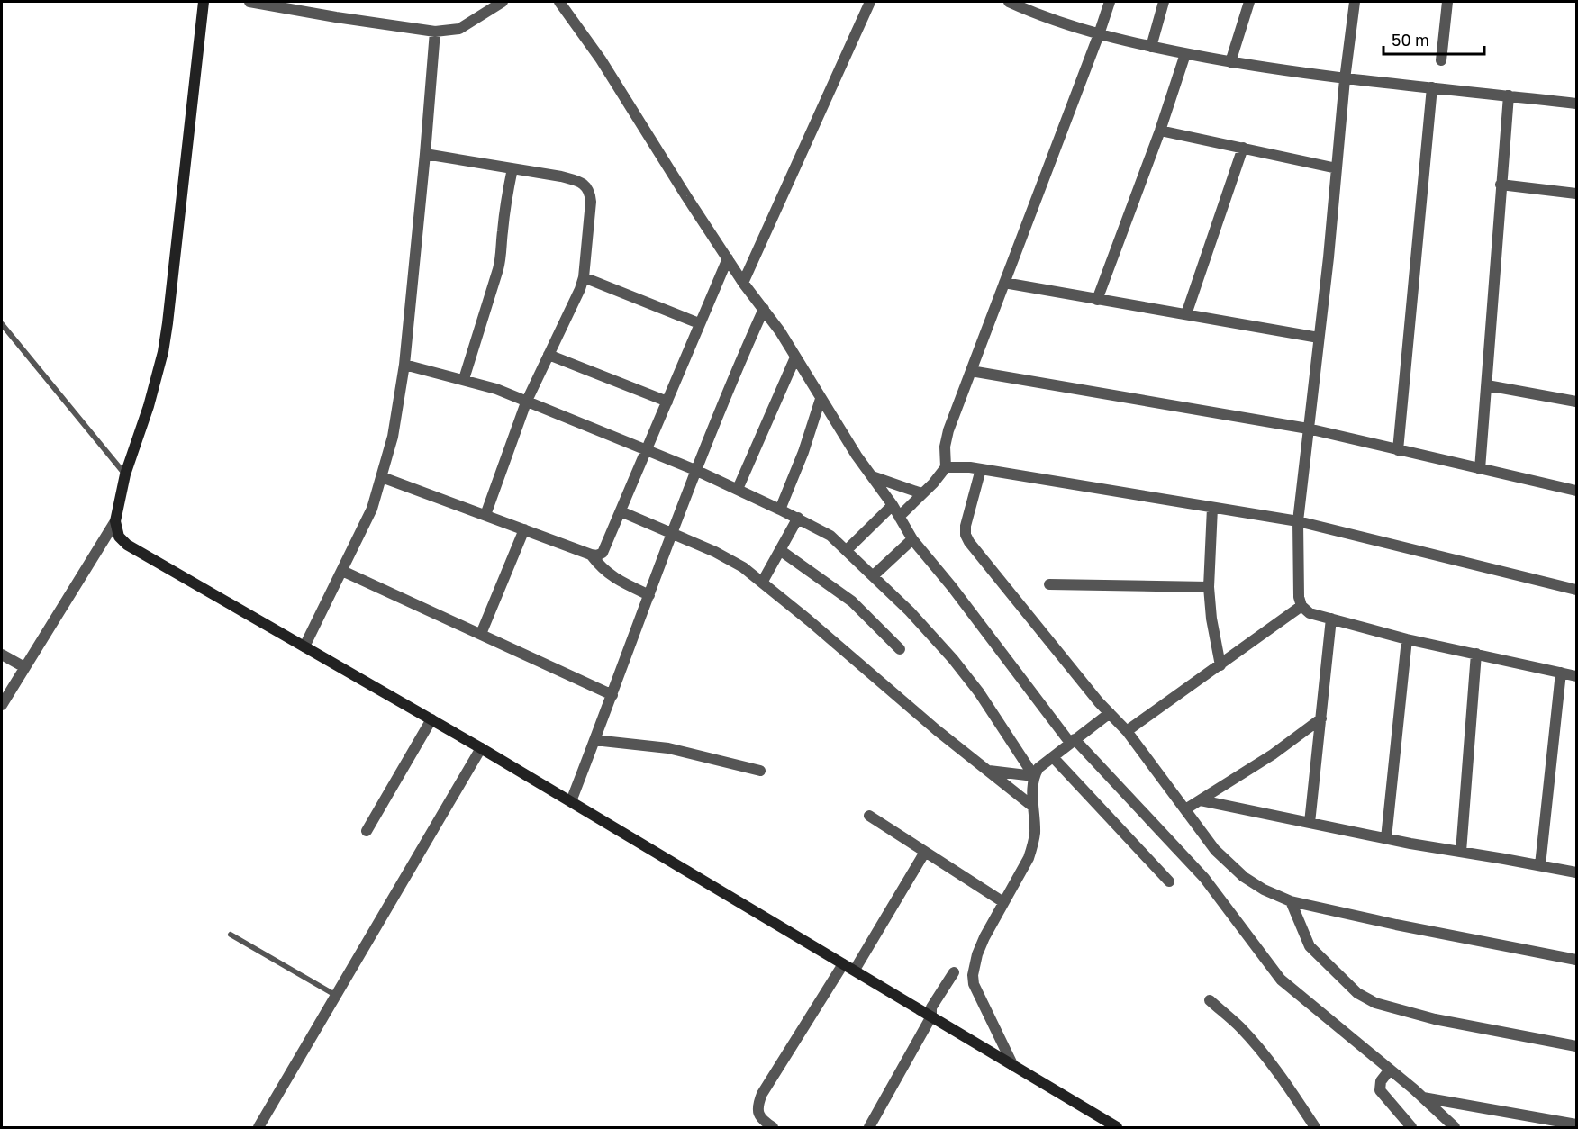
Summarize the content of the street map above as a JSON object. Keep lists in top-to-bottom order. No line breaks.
{"scale_bar":"50 m"}
